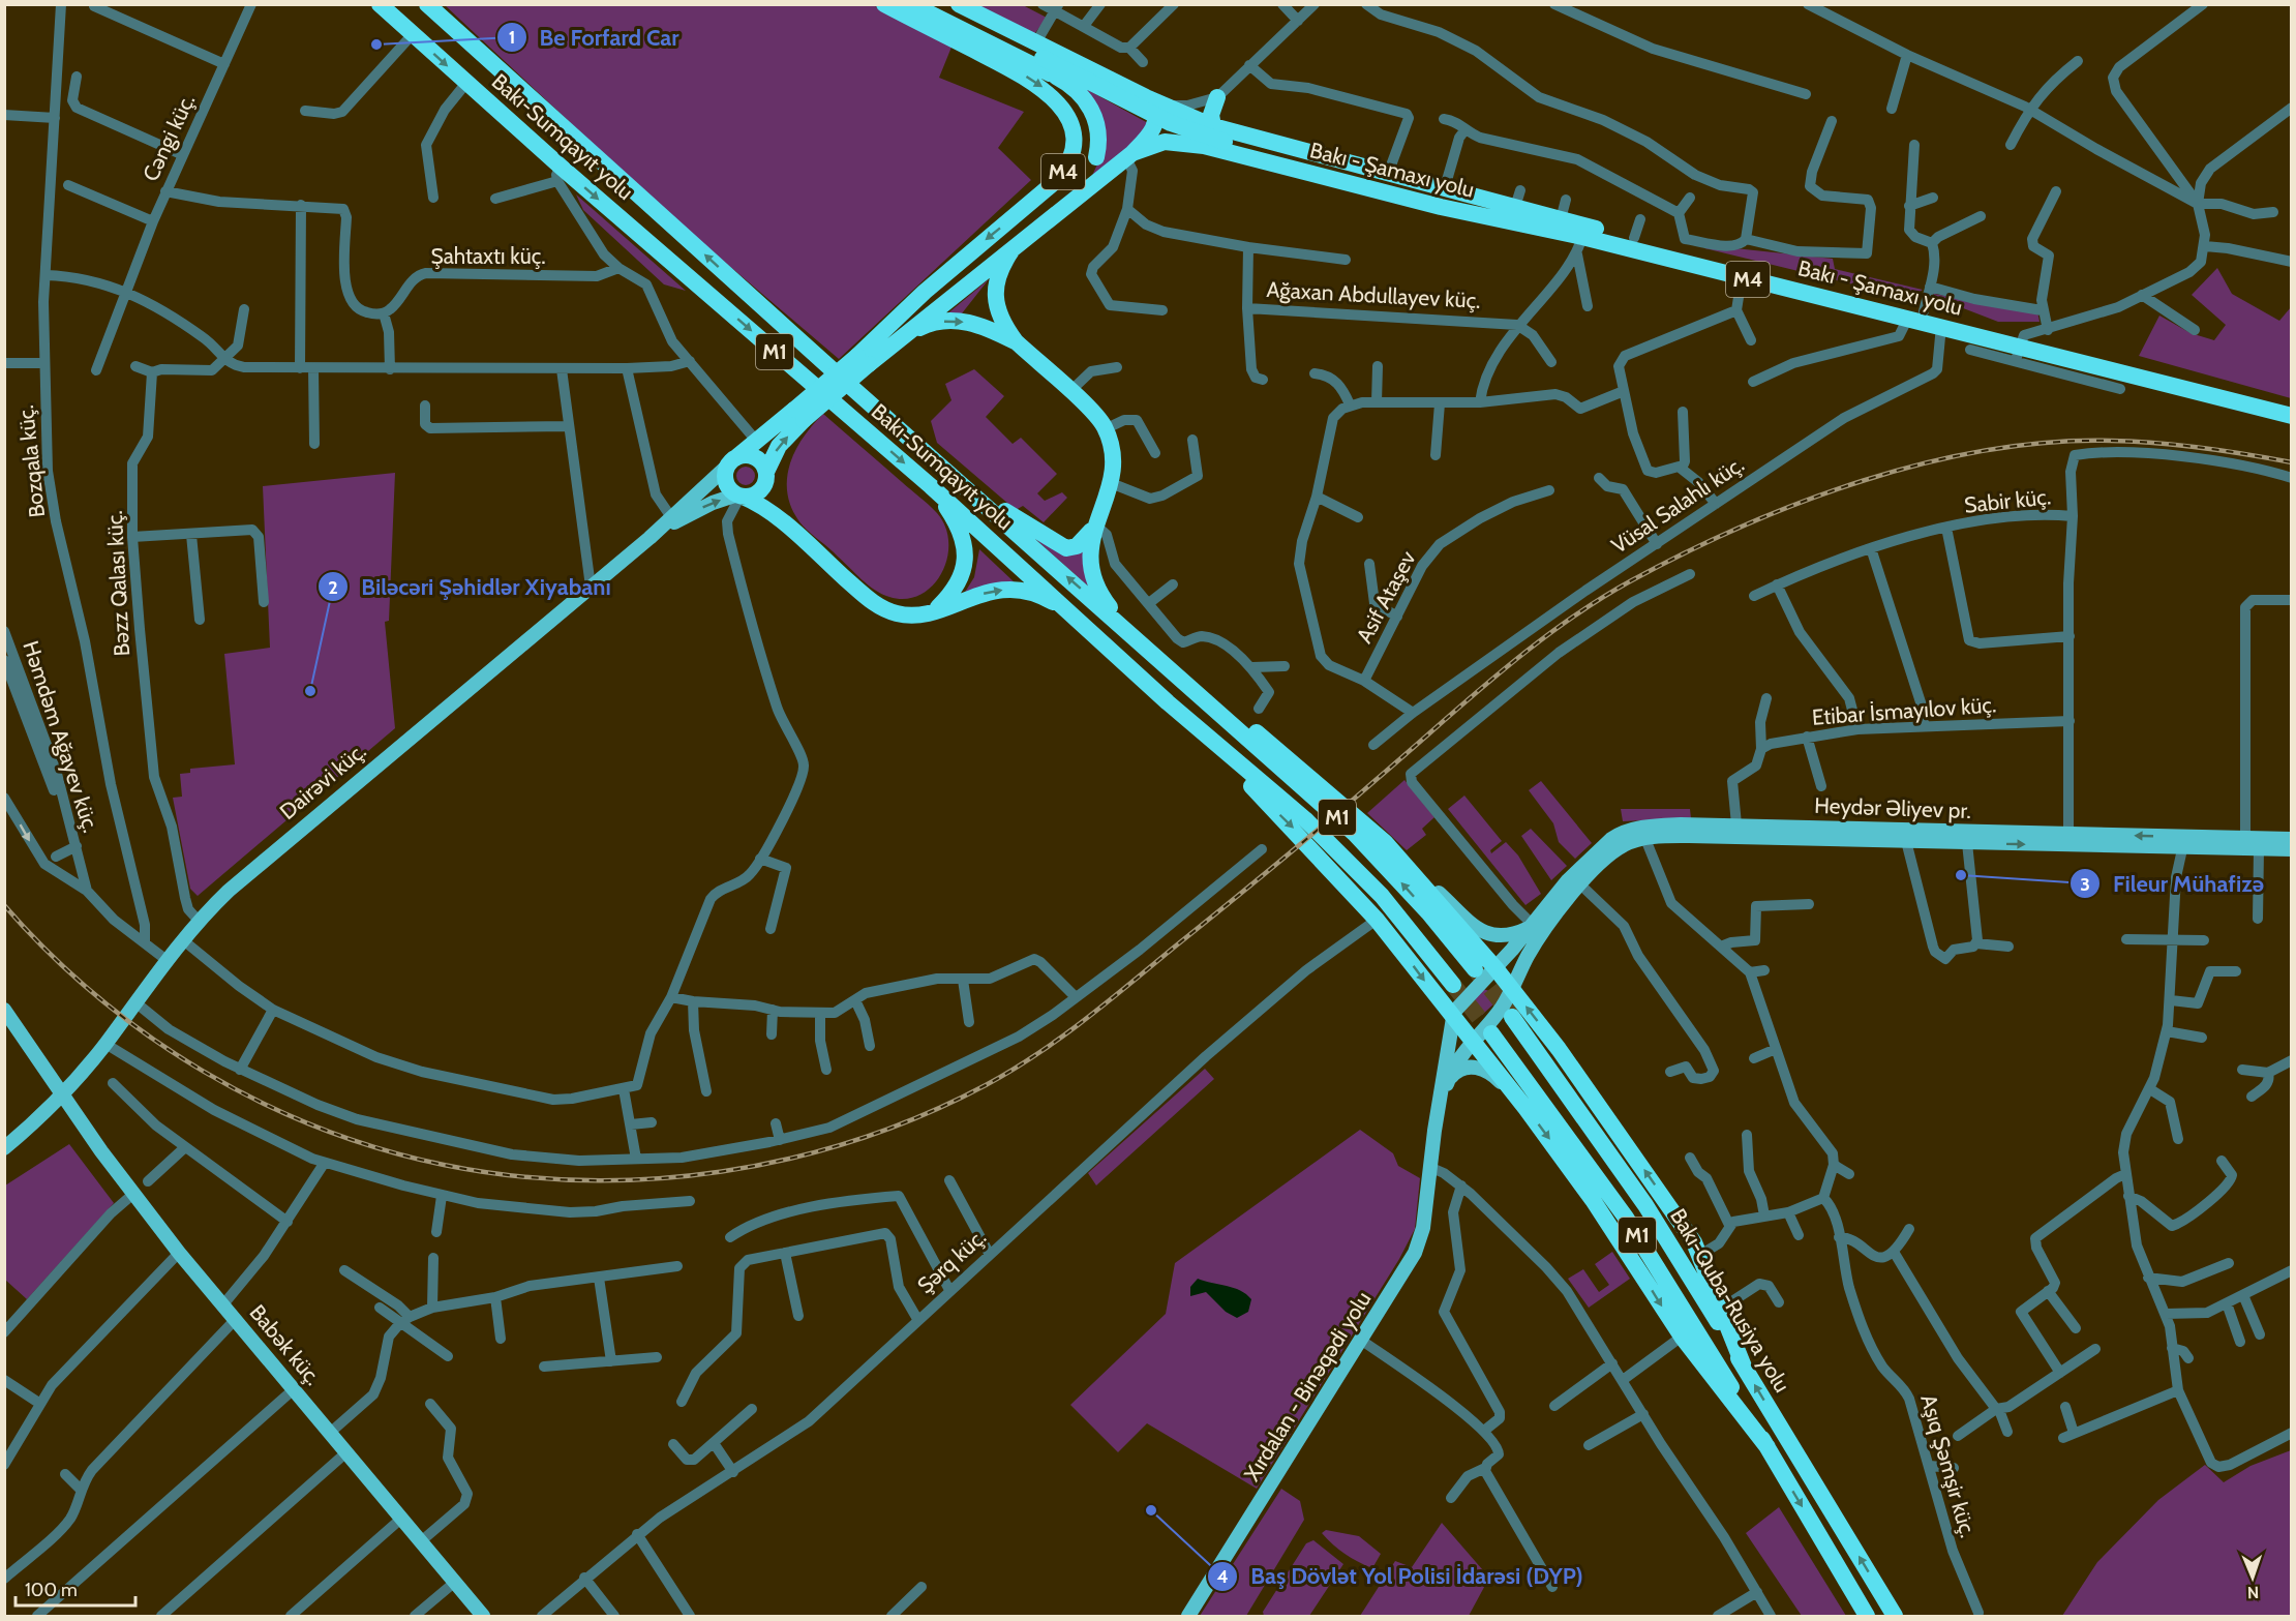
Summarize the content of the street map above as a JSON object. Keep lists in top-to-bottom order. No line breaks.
{"streets":{"highway":["Bakı-Sumqayıt yolu","Bakı - Şamaxı yolu","M4","M1","Bakı-Quba-Rusiya yolu"],"main road":["Dairəvi küç.","Heydər Əliyev pr.","Babək küç.","Xırdalan - Binəqədi yolu"],"street":["Cəngi küç.","Şahtaxtı küç.","Ağaxan Abdullayev küç.","Bozqala küç.","Sabir küç.","Vüsal Salahlı küç.","Bəzz Qalası küç.","Asif Ataşev","Etibar İsmayılov küç.","Həmdəm Ağayev küç.","Şərq küç.","Aşıq Şəmşir küç."]},"crossings":[["Bakı - Şamaxı yolu","Vüsal Salahlı küç."],["Sabir küç.","Etibar İsmayılov küç."],["Sabir küç.","Heydər Əliyev pr."],["Bəzz Qalası küç.","Dairəvi küç."],["Dairəvi küç.","Babək küç."],["Heydər Əliyev pr.","Xırdalan - Binəqədi yolu"]],"places":["Be Forfard Car","Biləcəri Şəhidlər Xiyabanı","Fileur Mühafizə","Baş Dövlət Yol Polisi İdarəsi (DYP)"],"scale_bar":"100 m","north":"bottom"}
